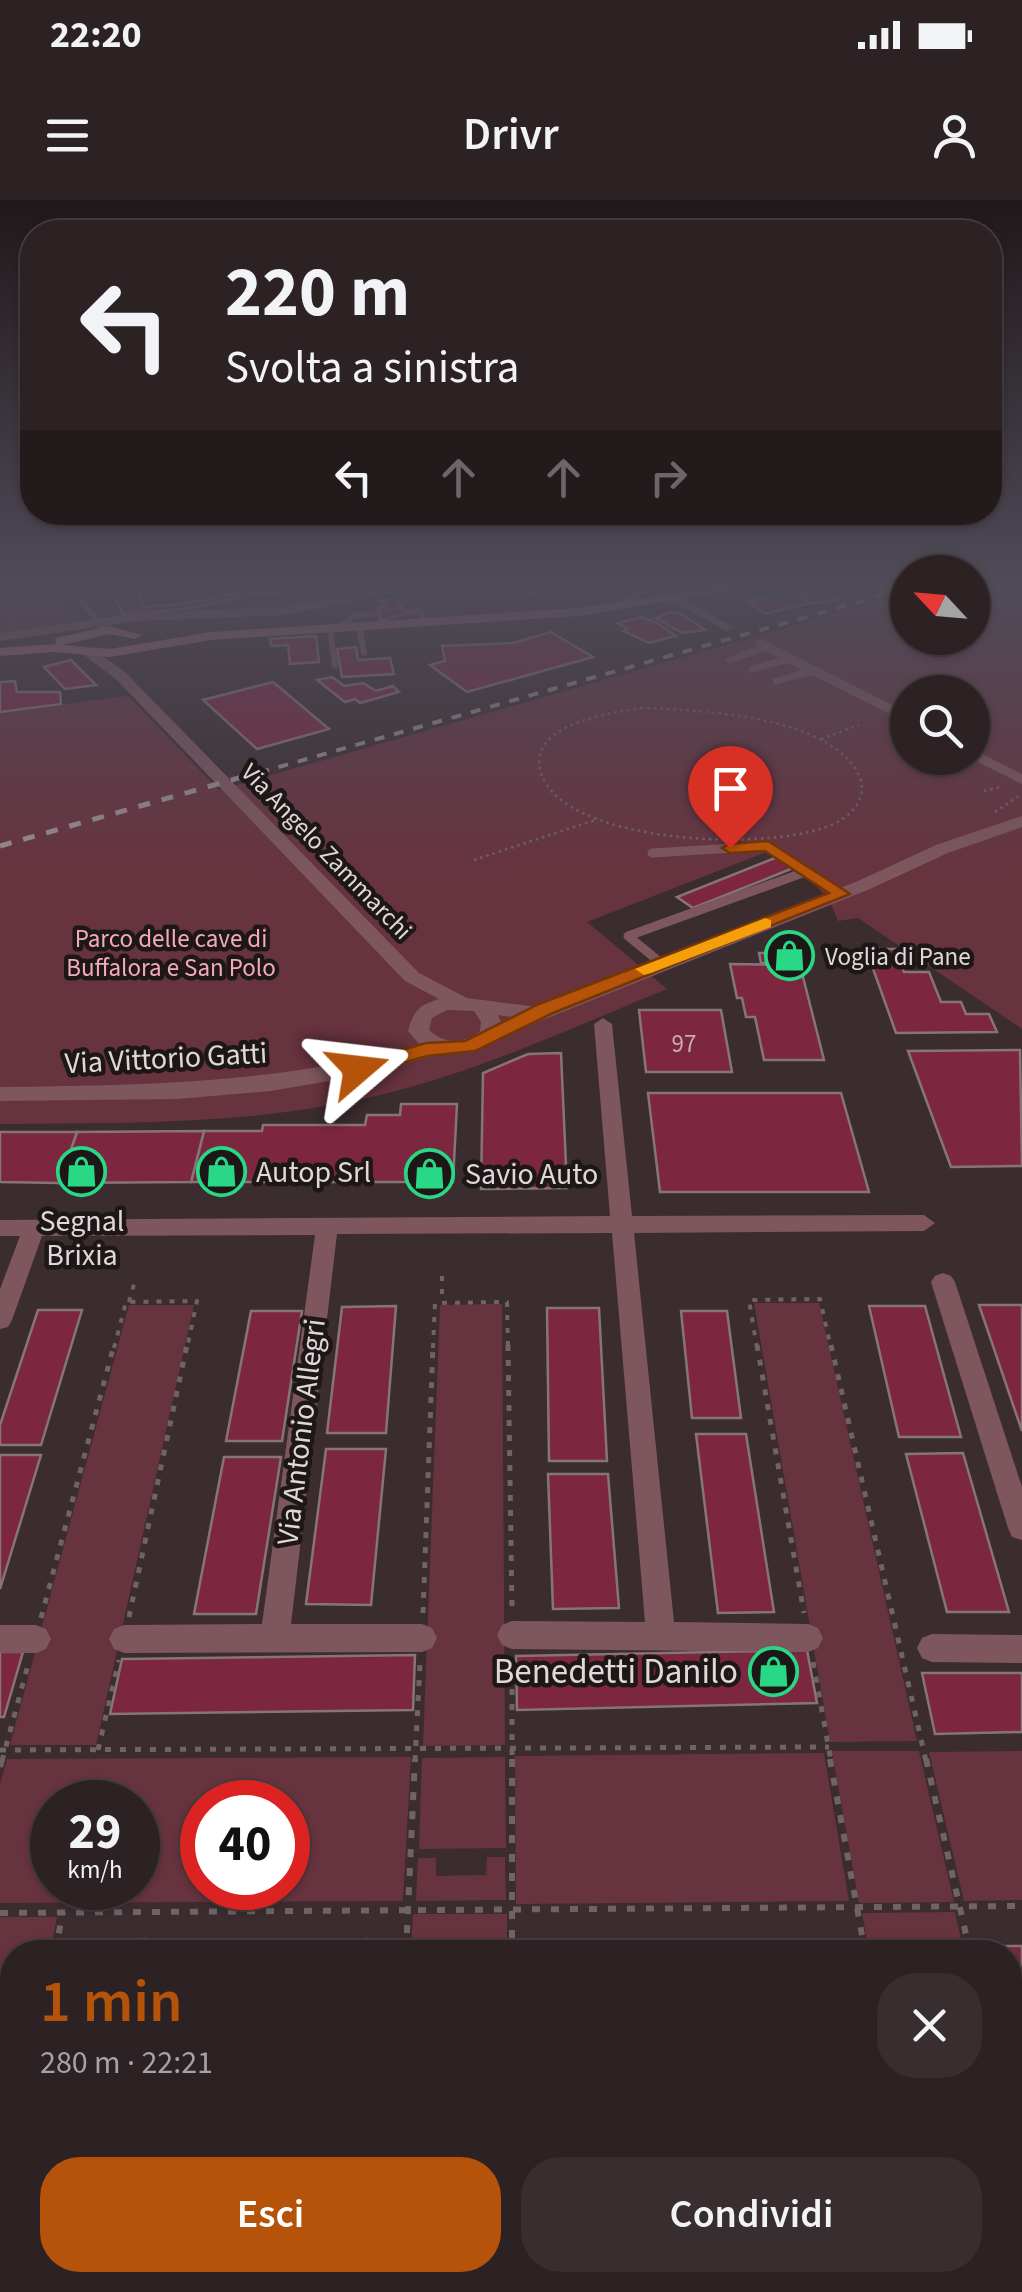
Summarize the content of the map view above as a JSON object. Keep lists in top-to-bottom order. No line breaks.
{"streets":{"street":["Via Angelo Zammarchi","Via Vittorio Gatti","Via Antonio Allegri"]},"crossings":[["Via Angelo Zammarchi","Via Vittorio Gatti"]],"parks":["Parco delle cave di Buffalora e San Polo"],"places":{"shop":["Voglia di Pane","Segnal Brixia","Autop Srl","Savio Auto","Benedetti Danilo"]},"house_numbers":["97"],"north":"top left","page":{"status":"22:20","header":"Drivr","turn":["220 m","Svolta a sinistra"],"speed":"29 km/h","limit":"40","heading":["1 min","280 m · 22:21"],"buttons":["Esci","Condividi"]}}
